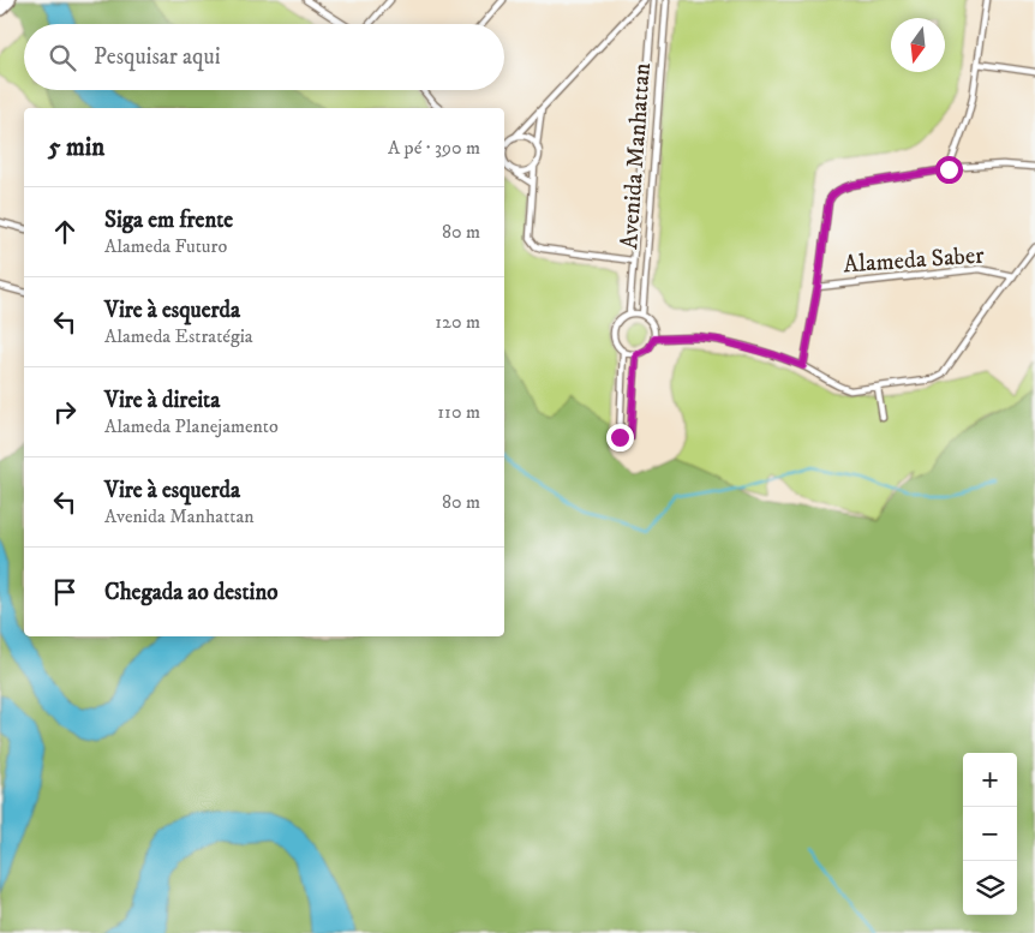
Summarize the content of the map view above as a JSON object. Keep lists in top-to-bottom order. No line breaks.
{"streets":{"lane":["Avenida Manhattan","Alameda Saber"]},"north":"bottom","page":{"search":"Pesquisar aqui","heading":["5 min","A pé · 390 m"],"list":[["Siga em frente","Alameda Futuro","80 m"],["Vire à esquerda","Alameda Estratégia","120 m"],["Vire à direita","Alameda Planejamento","110 m"],["Vire à esquerda","Avenida Manhattan","80 m"],"Chegada ao destino"],"map_buttons":["+","−"]}}
